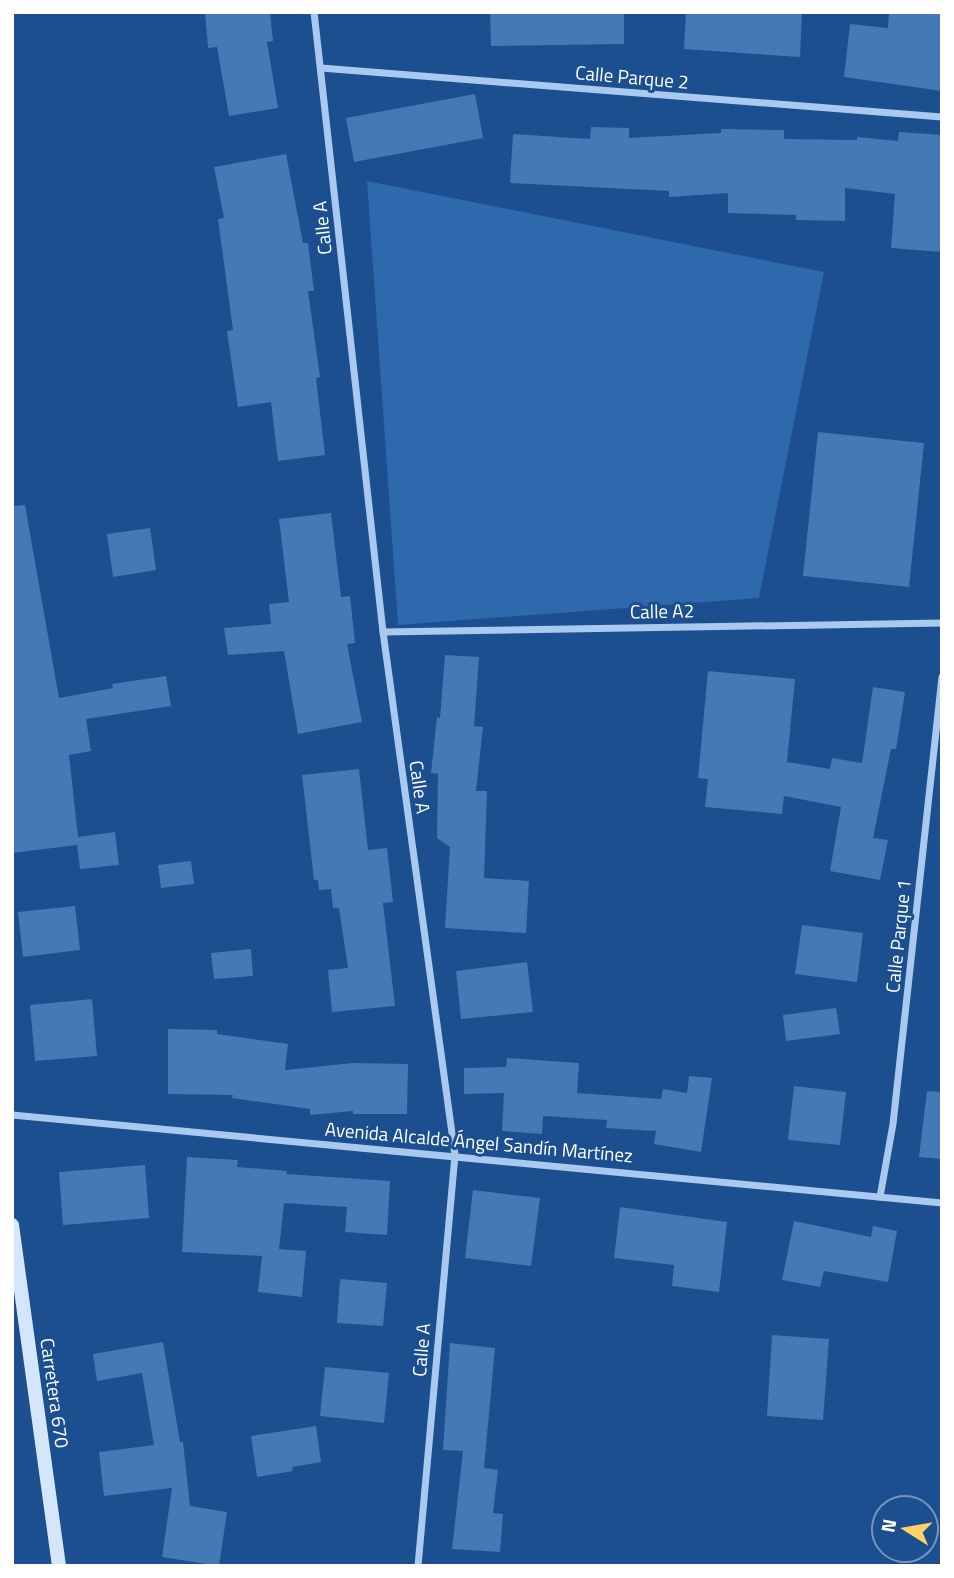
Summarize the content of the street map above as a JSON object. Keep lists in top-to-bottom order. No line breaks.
{"streets":{"street":["Calle Parque 2","Calle A","Calle A2","Calle Parque 1","Avenida Alcalde Ángel Sandín Martínez","Carretera 670"]},"crossings":[["Calle Parque 2","Calle A"],["Calle A","Calle A2"],["Calle A","Avenida Alcalde Ángel Sandín Martínez"],["Calle Parque 1","Avenida Alcalde Ángel Sandín Martínez"]],"north":"left"}
